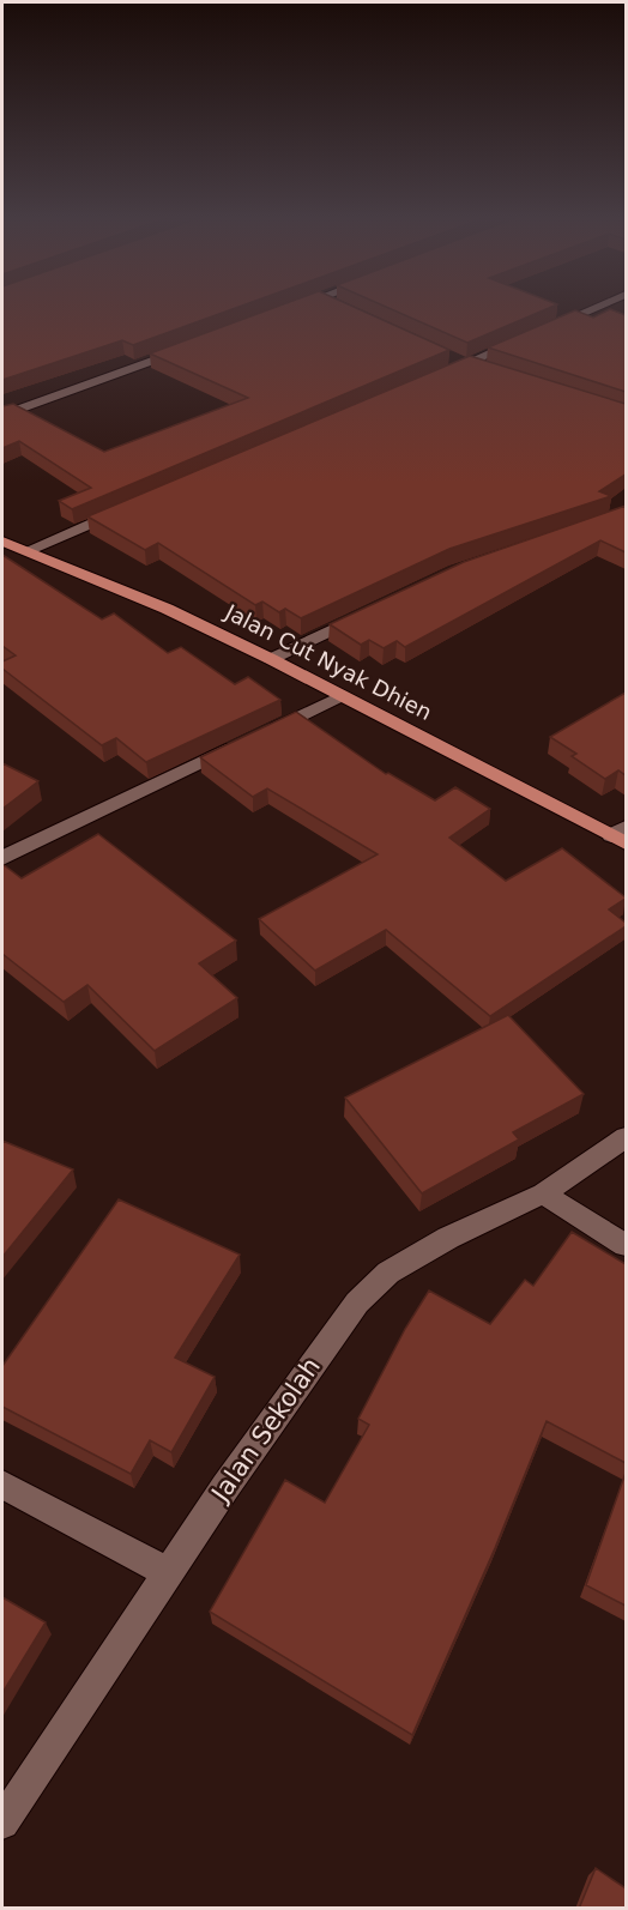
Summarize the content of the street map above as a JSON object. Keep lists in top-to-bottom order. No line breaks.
{"streets":{"main road":["Jalan Cut Nyak Dhien"],"street":["Jalan Sekolah"]}}
